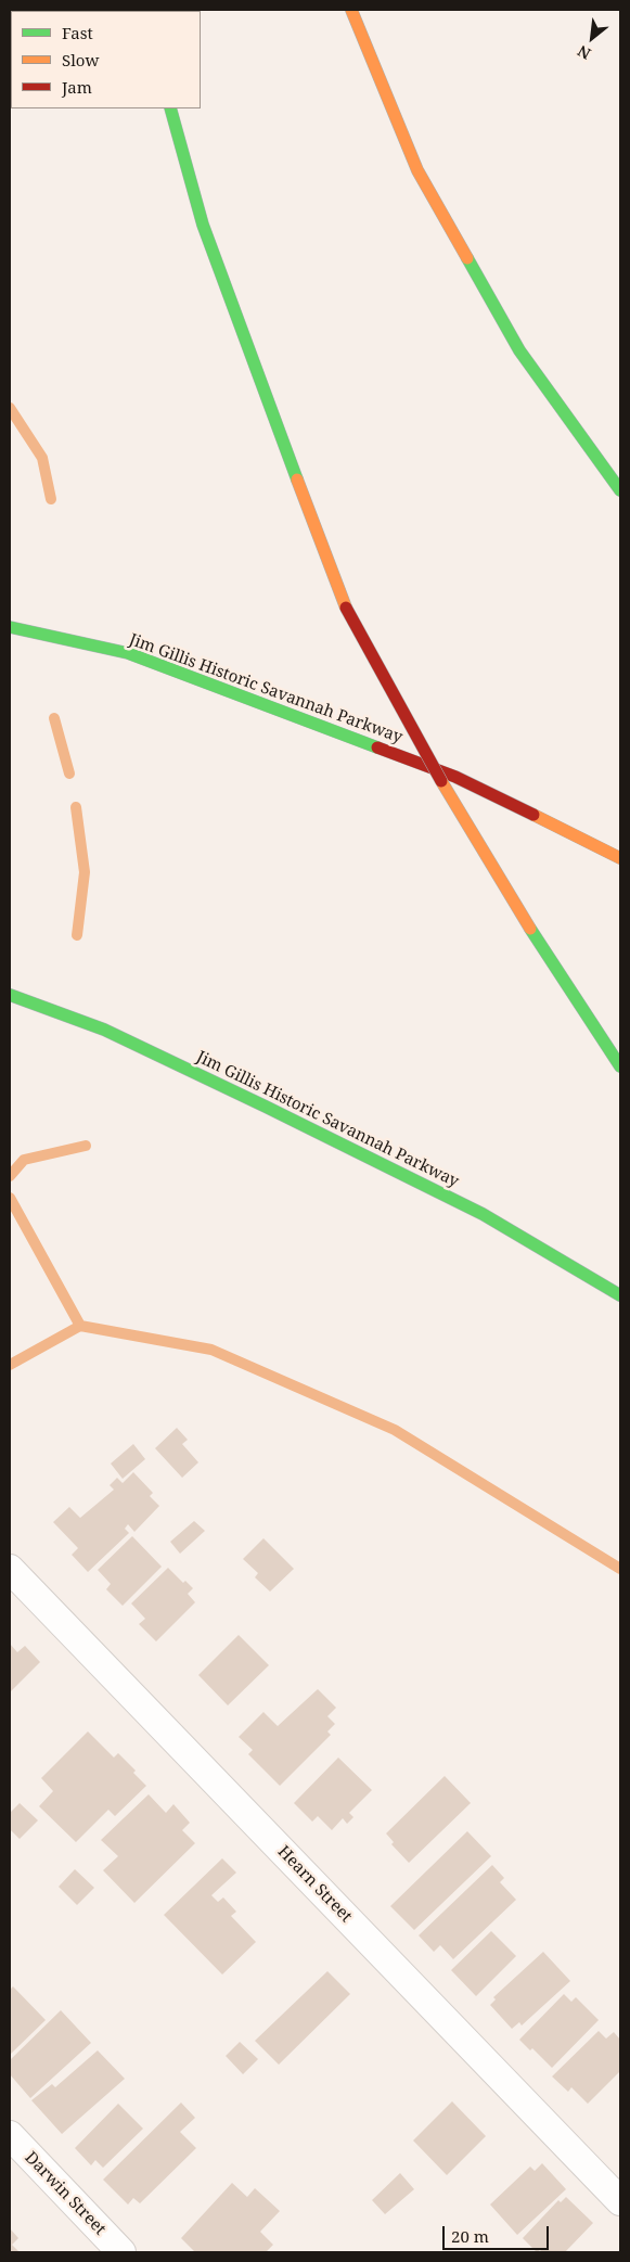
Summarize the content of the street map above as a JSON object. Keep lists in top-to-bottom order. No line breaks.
{"streets":{"highway":["Jim Gillis Historic Savannah Parkway"],"street":["Hearn Street","Darwin Street"]},"legend":["Fast","Slow","Jam"],"scale_bar":"20 m","north":"bottom left"}
